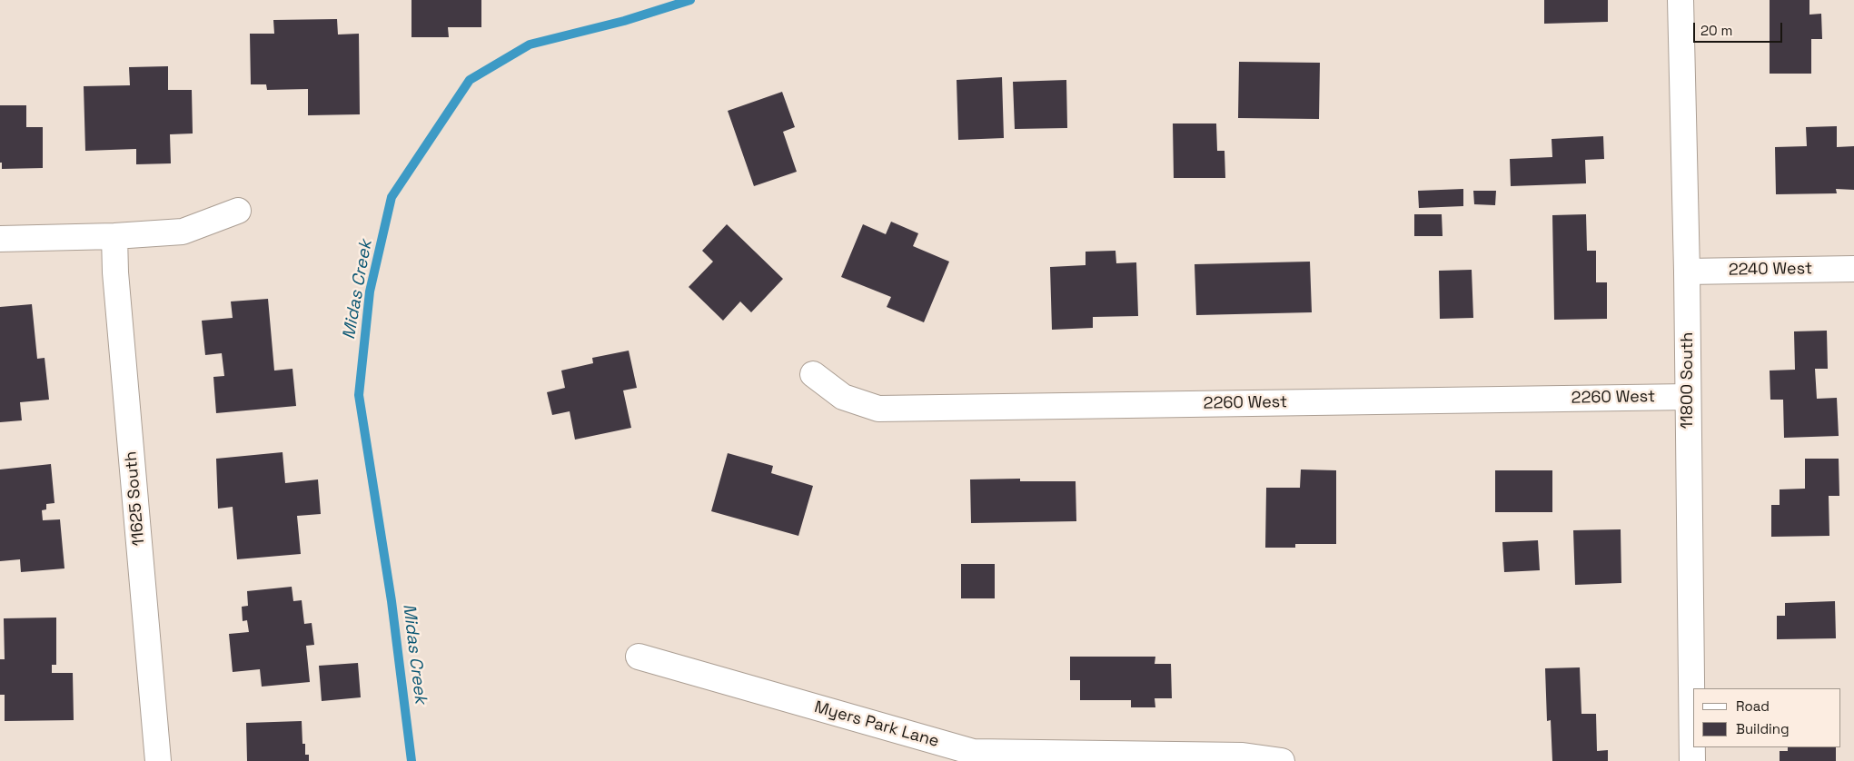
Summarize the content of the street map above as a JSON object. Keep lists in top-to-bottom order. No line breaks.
{"streets":{"street":["2240 West","11800 South","2260 West","11625 South","Myers Park Lane"]},"crossings":[["2240 West","11800 South"],["11800 South","2260 West"]],"water":["Midas Creek"],"legend":["Road","Building"],"scale_bar":"20 m"}
